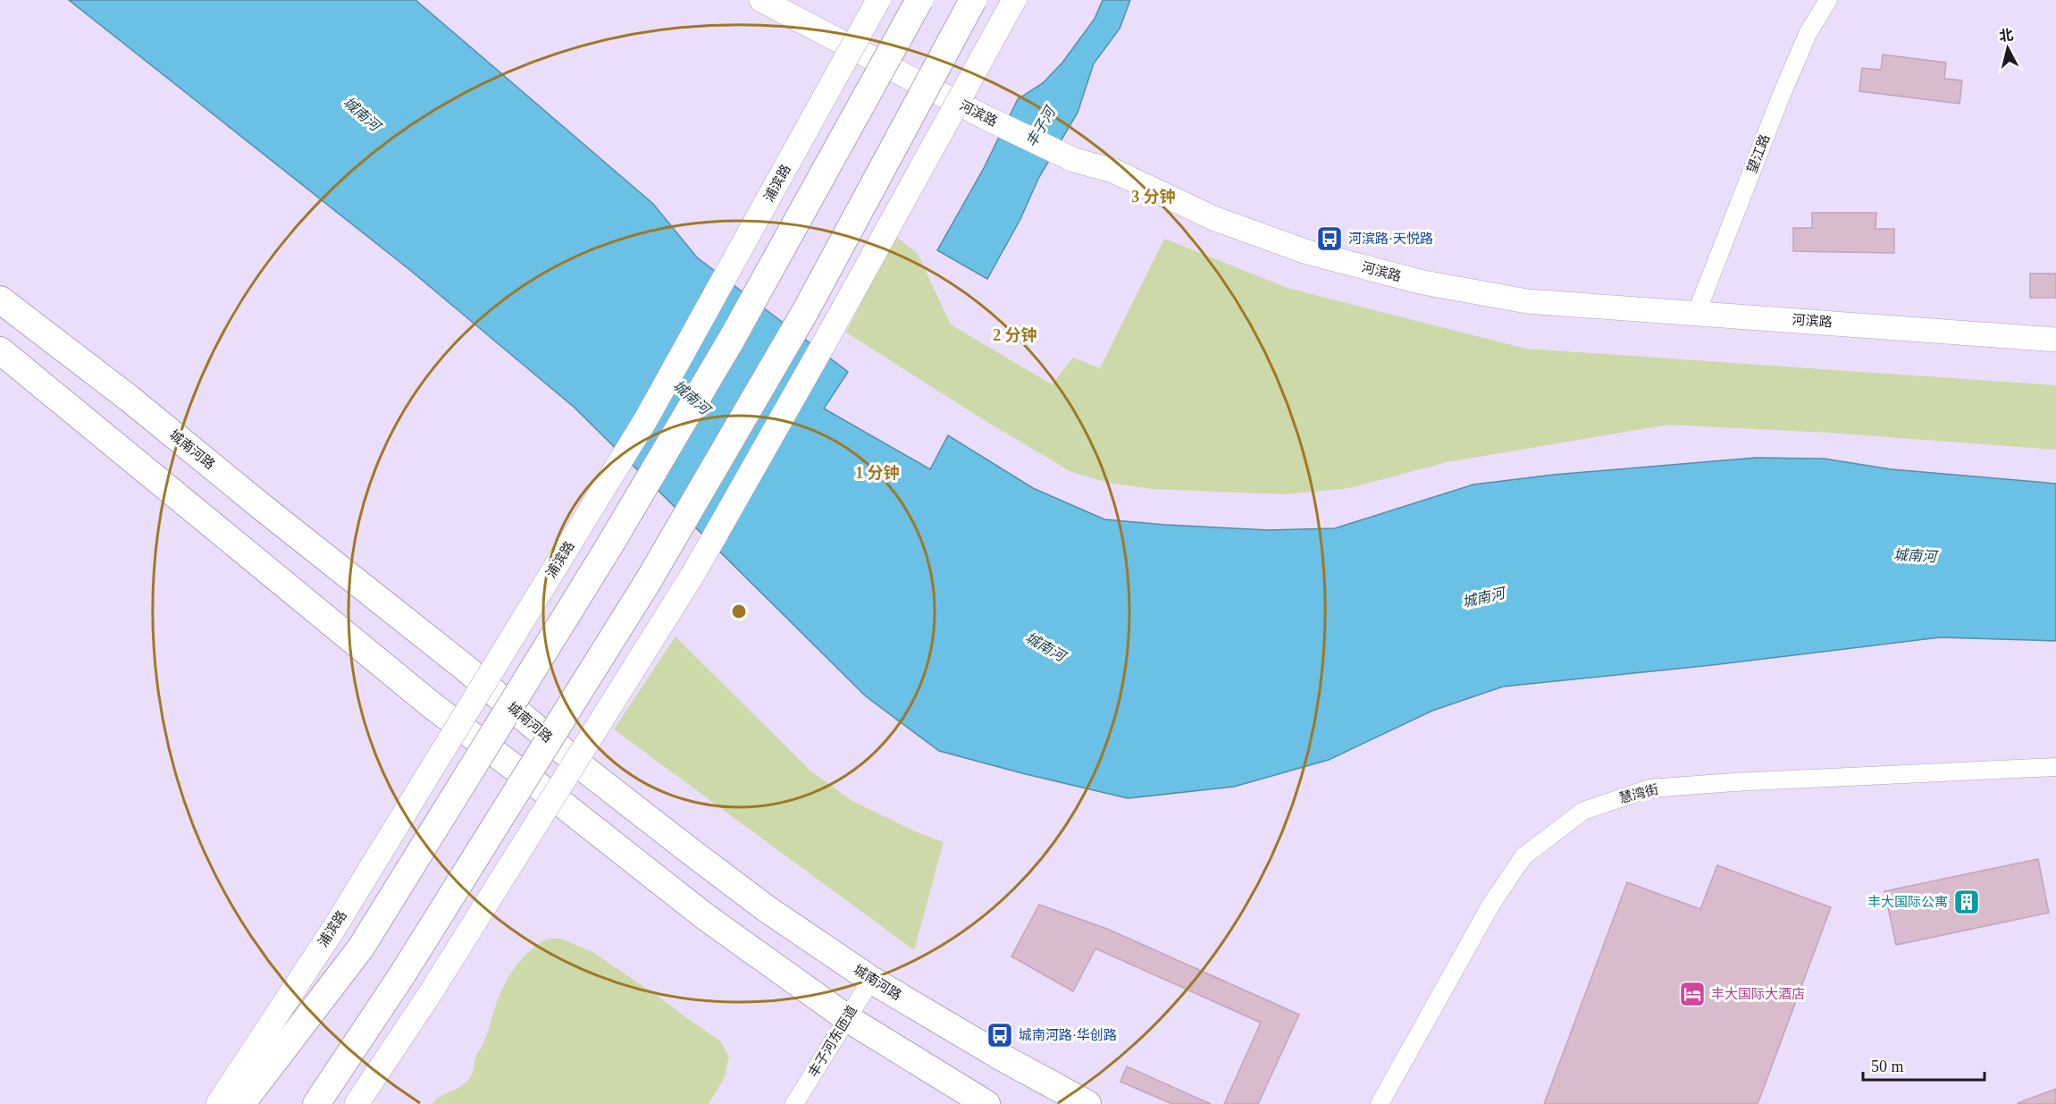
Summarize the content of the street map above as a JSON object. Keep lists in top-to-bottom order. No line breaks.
{"streets":{"main road":["城南河路"],"street":["河滨路","望江路","浦滨路","慧湾街","丰子河东匝道"]},"crossings":[["河滨路","望江路"],["城南河路","丰子河东匝道"]],"water":["城南河","丰子河"],"places":{"bus stop":["河滨路·天悦路","城南河路·华创路"],"building":["丰大国际公寓"],"hotel":["丰大国际大酒店"]},"scale_bar":"50 m","north":"top","rings":["3 分钟","2 分钟","1 分钟"]}
